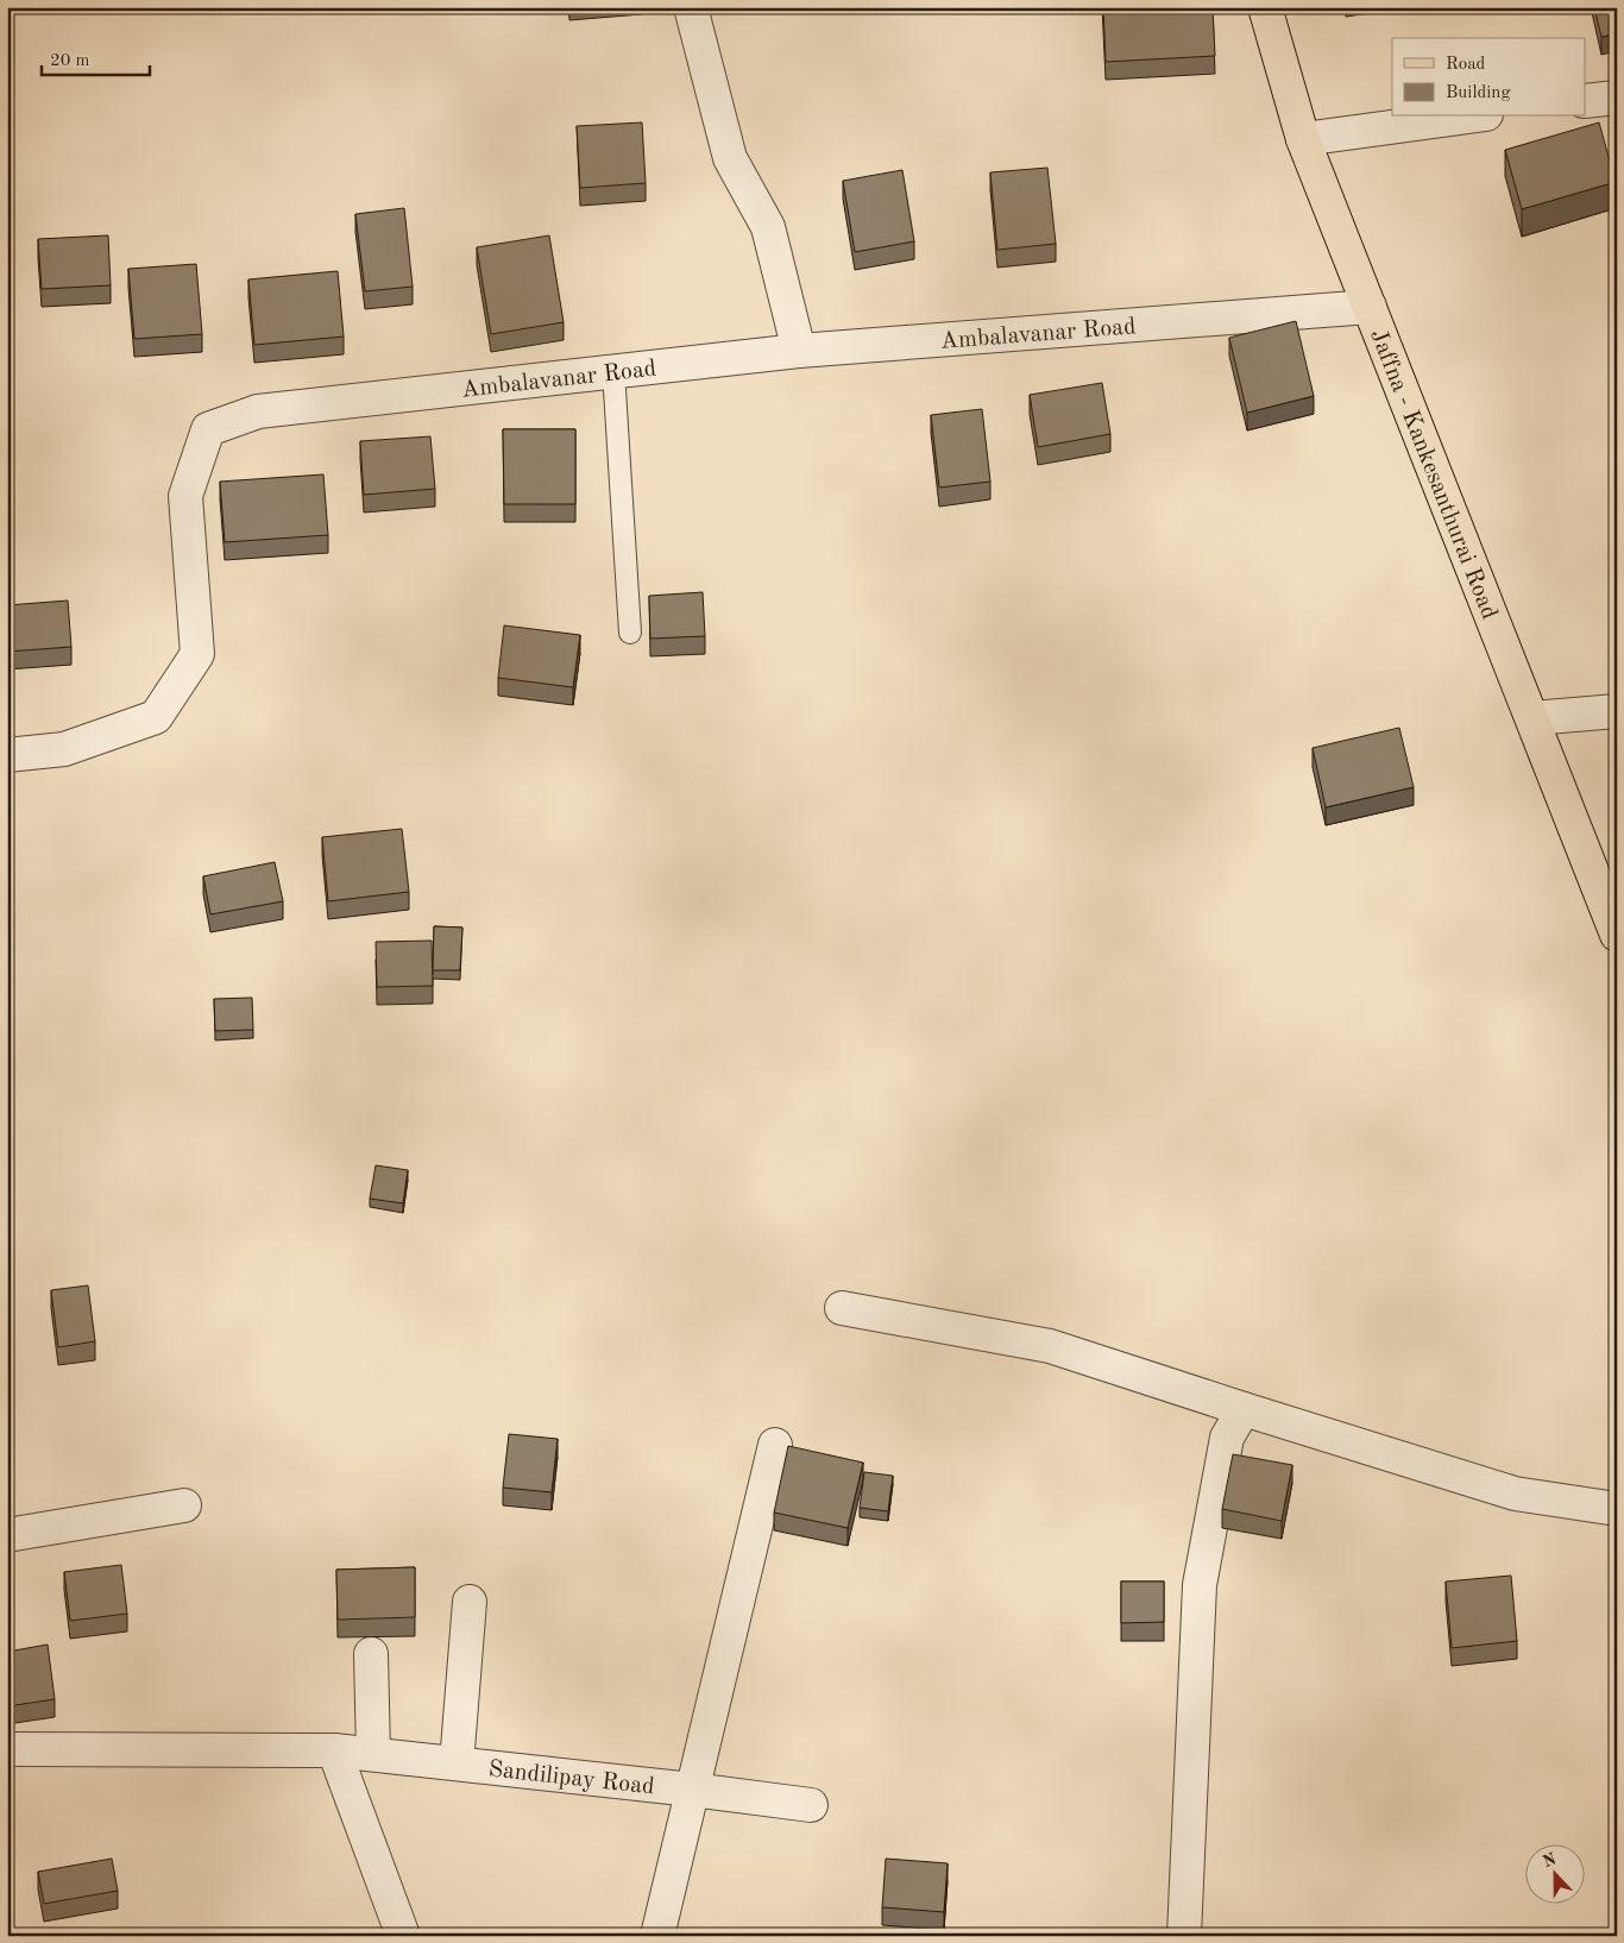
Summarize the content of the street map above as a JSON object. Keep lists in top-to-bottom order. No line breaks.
{"streets":{"main road":["Jaffna - Kankesanthurai Road"],"street":["Ambalavanar Road","Sandilipay Road"]},"crossings":[["Ambalavanar Road","Jaffna - Kankesanthurai Road"]],"legend":["Road","Building"],"scale_bar":"20 m","north":"top"}
